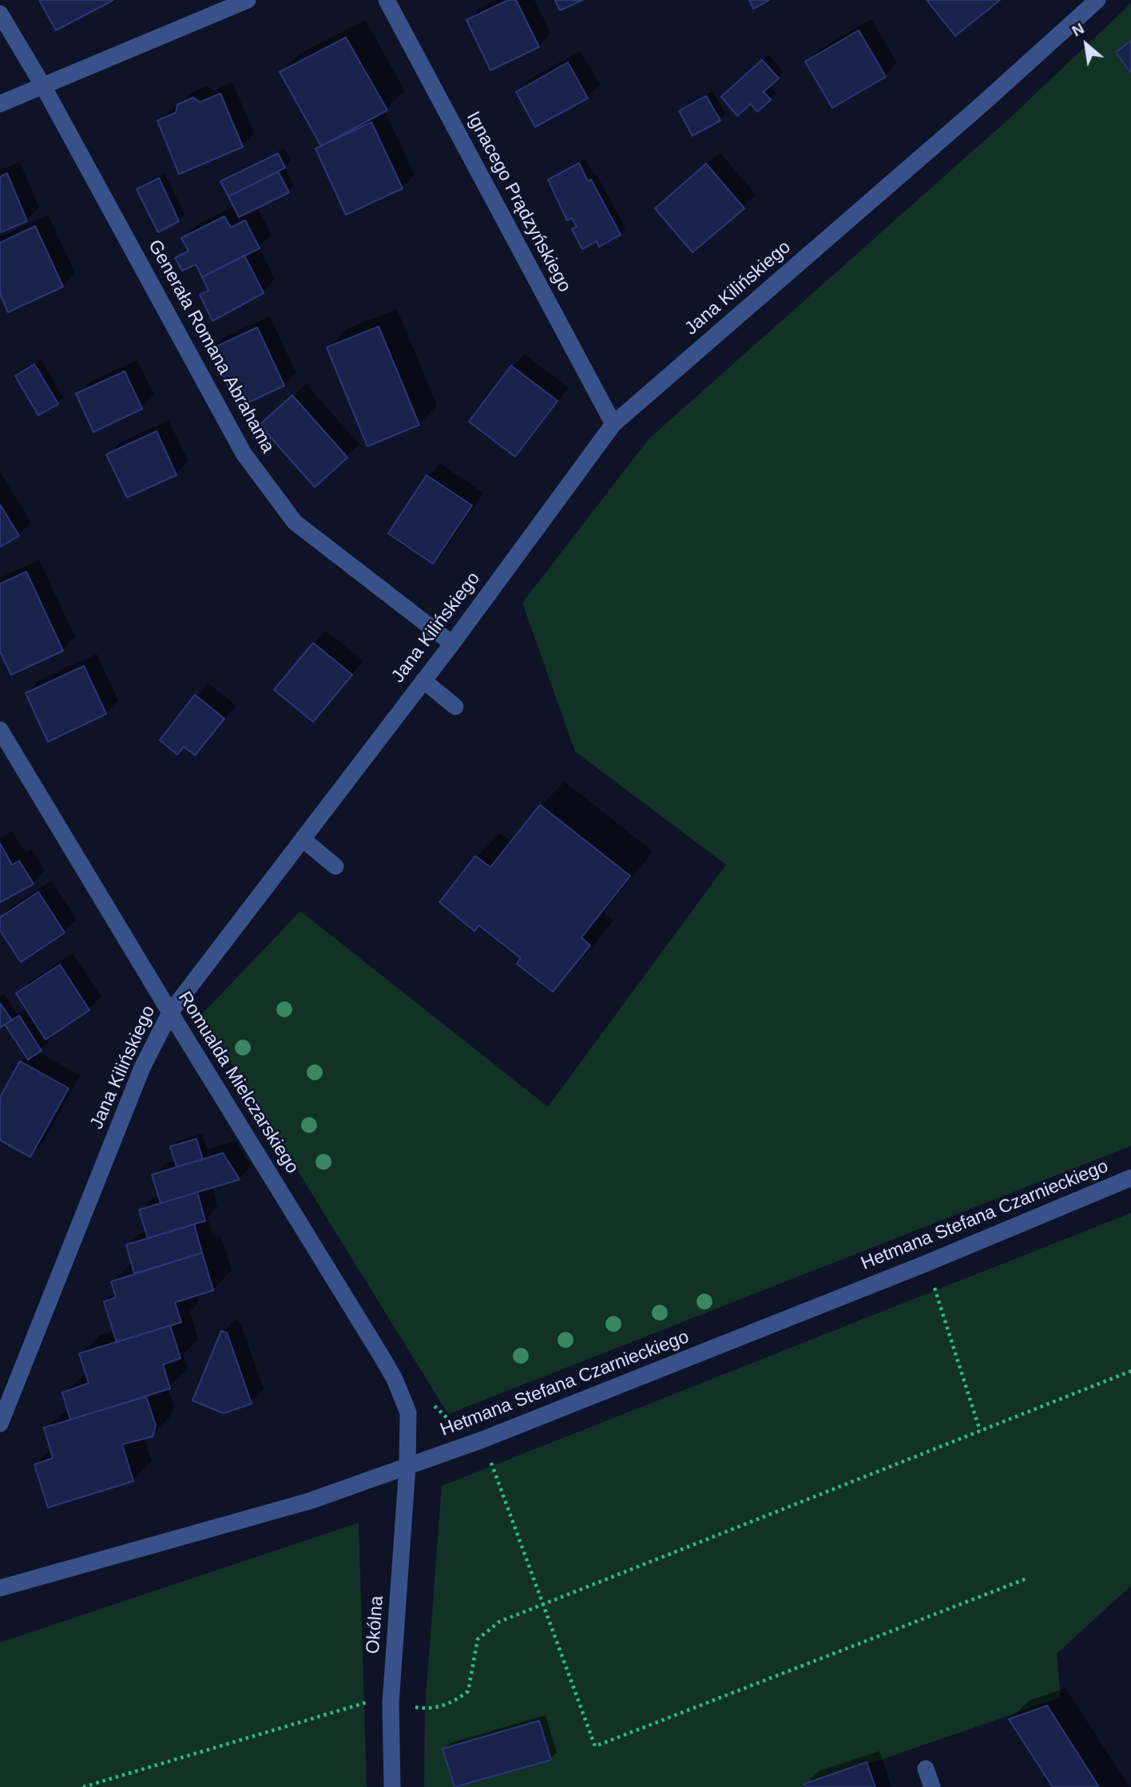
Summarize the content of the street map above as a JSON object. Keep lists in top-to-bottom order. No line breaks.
{"streets":{"street":["Ignacego Prądzyńskiego","Jana Kilińskiego","Generała Romana Abrahama","Romualda Mielczarskiego","Hetmana Stefana Czarnieckiego","Okólna"]},"crossings":[["Ignacego Prądzyńskiego","Jana Kilińskiego"],["Jana Kilińskiego","Generała Romana Abrahama"],["Jana Kilińskiego","Romualda Mielczarskiego"],["Romualda Mielczarskiego","Hetmana Stefana Czarnieckiego"],["Romualda Mielczarskiego","Okólna"],["Hetmana Stefana Czarnieckiego","Okólna"]],"north":"top left"}
